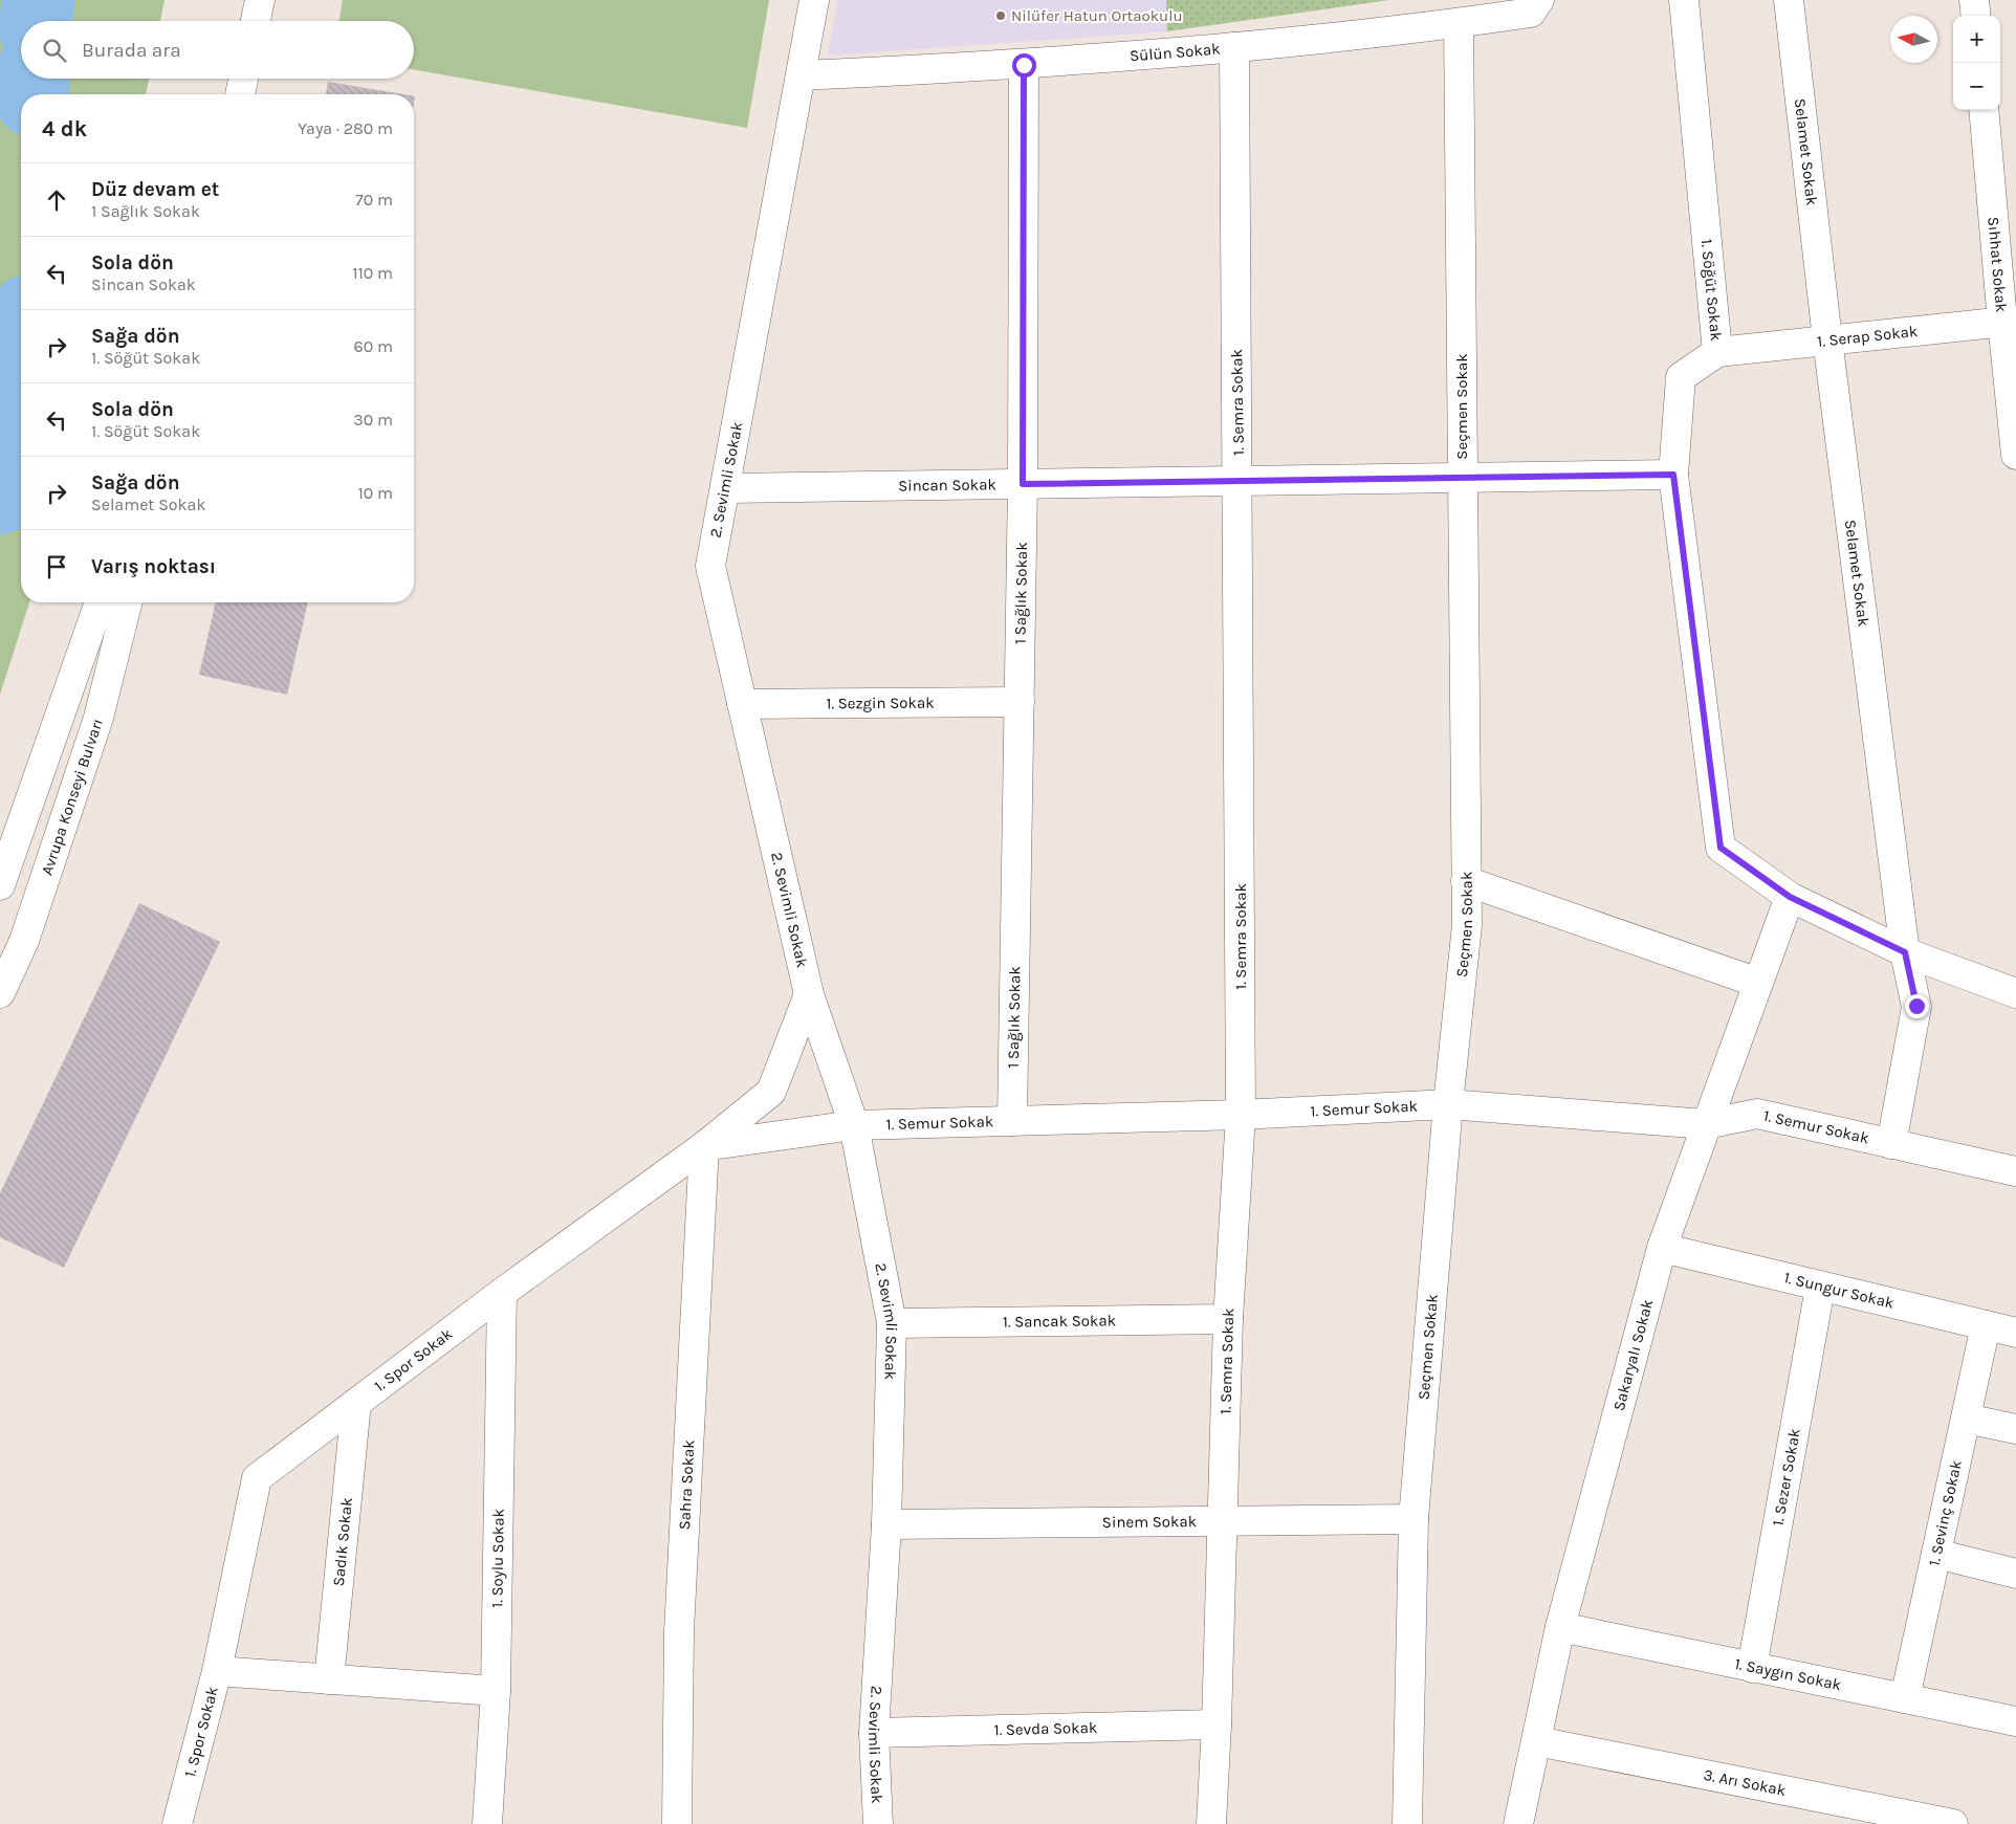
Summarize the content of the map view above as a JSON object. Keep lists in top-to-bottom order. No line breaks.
{"streets":{"street":["Sülün Sokak","Selamet Sokak","Sıhhat Sokak","1. Söğüt Sokak","1. Serap Sokak","1. Semra Sokak","Seçmen Sokak","2. Sevimli Sokak","Sincan Sokak","1 Sağlık Sokak","1. Sezgin Sokak","Avrupa Konseyi Bulvarı","1. Semur Sokak","1. Sungur Sokak","1. Sancak Sokak","Sakaryalı Sokak","1. Spor Sokak","1. Sezer Sokak","Sahra Sokak","1. Sevinç Sokak","Sinem Sokak","Sadık Sokak","1. Soylu Sokak","1. Saygın Sokak","1. Sevda Sokak","3. Arı Sokak"]},"crossings":[["Sülün Sokak","1. Semra Sokak"],["Sülün Sokak","Seçmen Sokak"],["Sülün Sokak","2. Sevimli Sokak"],["Sülün Sokak","1 Sağlık Sokak"],["Selamet Sokak","1. Söğüt Sokak"],["Selamet Sokak","1. Serap Sokak"],["Selamet Sokak","1. Semur Sokak"],["Sıhhat Sokak","1. Serap Sokak"],["1. Söğüt Sokak","1. Serap Sokak"],["1. Söğüt Sokak","Sincan Sokak"],["1. Söğüt Sokak","Sakaryalı Sokak"],["1. Semra Sokak","Sincan Sokak"],["1. Semra Sokak","1. Semur Sokak"],["1. Semra Sokak","1. Sancak Sokak"],["1. Semra Sokak","Sinem Sokak"],["1. Semra Sokak","1. Sevda Sokak"],["Seçmen Sokak","Sincan Sokak"],["Seçmen Sokak","1. Semur Sokak"],["Seçmen Sokak","Sinem Sokak"],["2. Sevimli Sokak","Sincan Sokak"],["2. Sevimli Sokak","1. Sezgin Sokak"],["2. Sevimli Sokak","1. Semur Sokak"],["2. Sevimli Sokak","1. Sancak Sokak"],["2. Sevimli Sokak","1. Spor Sokak"],["2. Sevimli Sokak","Sinem Sokak"],["2. Sevimli Sokak","1. Sevda Sokak"],["Sincan Sokak","1 Sağlık Sokak"],["1 Sağlık Sokak","1. Sezgin Sokak"],["1 Sağlık Sokak","1. Semur Sokak"],["1. Semur Sokak","Sakaryalı Sokak"],["1. Semur Sokak","1. Spor Sokak"],["1. Semur Sokak","Sahra Sokak"],["1. Sungur Sokak","Sakaryalı Sokak"],["1. Sungur Sokak","1. Sezer Sokak"],["1. Sungur Sokak","1. Sevinç Sokak"],["Sakaryalı Sokak","1. Saygın Sokak"],["Sakaryalı Sokak","3. Arı Sokak"],["1. Spor Sokak","Sahra Sokak"],["1. Spor Sokak","Sadık Sokak"],["1. Spor Sokak","1. Soylu Sokak"],["1. Sezer Sokak","1. Saygın Sokak"],["1. Sevinç Sokak","1. Saygın Sokak"]],"places":["Nilüfer Hatun Ortaokulu"],"north":"left","page":{"map_buttons":["+","−"],"search":"Burada ara","heading":["4 dk","Yaya · 280 m"],"list":[["Düz devam et","1 Sağlık Sokak","70 m"],["Sola dön","Sincan Sokak","110 m"],["Sağa dön","1. Söğüt Sokak","60 m"],["Sola dön","1. Söğüt Sokak","30 m"],["Sağa dön","Selamet Sokak","10 m"],"Varış noktası"]}}
